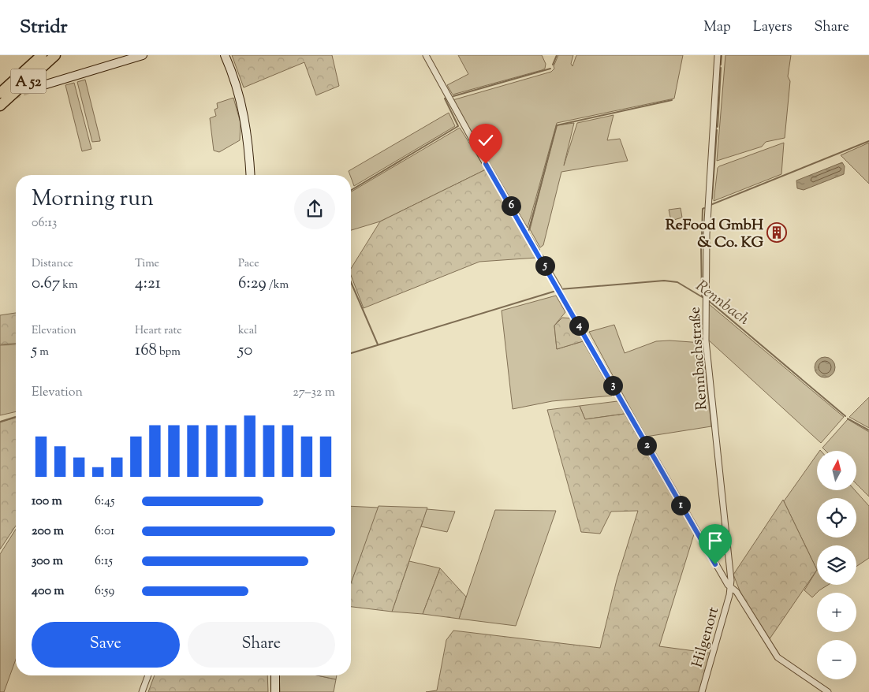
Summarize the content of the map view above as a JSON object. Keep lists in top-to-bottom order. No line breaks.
{"streets":{"highway":["A 52"],"street":["Rennbachstraße","Hilgenort"]},"crossings":[["Rennbachstraße","Hilgenort"]],"water":["Rennbach"],"places":{"building":["ReFood GmbH & Co. KG"]},"north":"top","page":{"header":"Stridr","nav":["Map","Layers","Share"],"heading":["Morning run","06:13"],"pins":["6","5","4","3","2","1"],"stats":[["Distance","0.67 km"],["Time","4:21"],["Pace","6:29 /km"],["Elevation","5 m"],["Heart rate","168 bpm"],["kcal","50"]],"chart":["Elevation","27–32 m"],"map_buttons":["+","−"],"list":[{"name":"100 m","note":"6:45"},{"name":"200 m","note":"6:01"},{"name":"300 m","note":"6:15"},{"name":"400 m","note":"6:59"}],"buttons":["Save","Share"]}}
